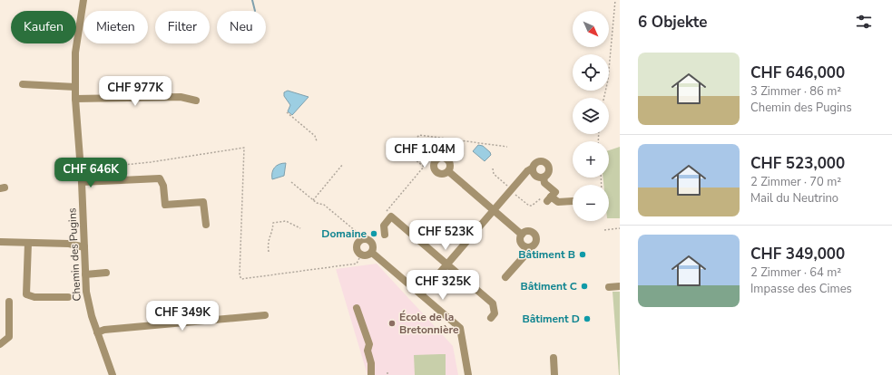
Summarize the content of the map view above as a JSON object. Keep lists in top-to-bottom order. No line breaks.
{"streets":{"street":["Chemin des Pugins"]},"places":["Domaine","Bâtiment B","Bâtiment C","Bâtiment D","École de la Bretonnière"],"north":"bottom right","page":{"heading":"6 Objekte","map_buttons":["+","−"],"chip":["Kaufen","Mieten","Filter","Neu"],"list":[{"name":"CHF 646,000","note":"3 Zimmer · 86 m² · Chemin des Pugins"},{"name":"CHF 523,000","note":"2 Zimmer · 70 m² · Mail du Neutrino"},{"name":"CHF 349,000","note":"2 Zimmer · 64 m² · Impasse des Cimes"}],"price":["CHF 977K","CHF 1.04M","CHF 646K","CHF 523K","CHF 325K","CHF 349K"]}}
